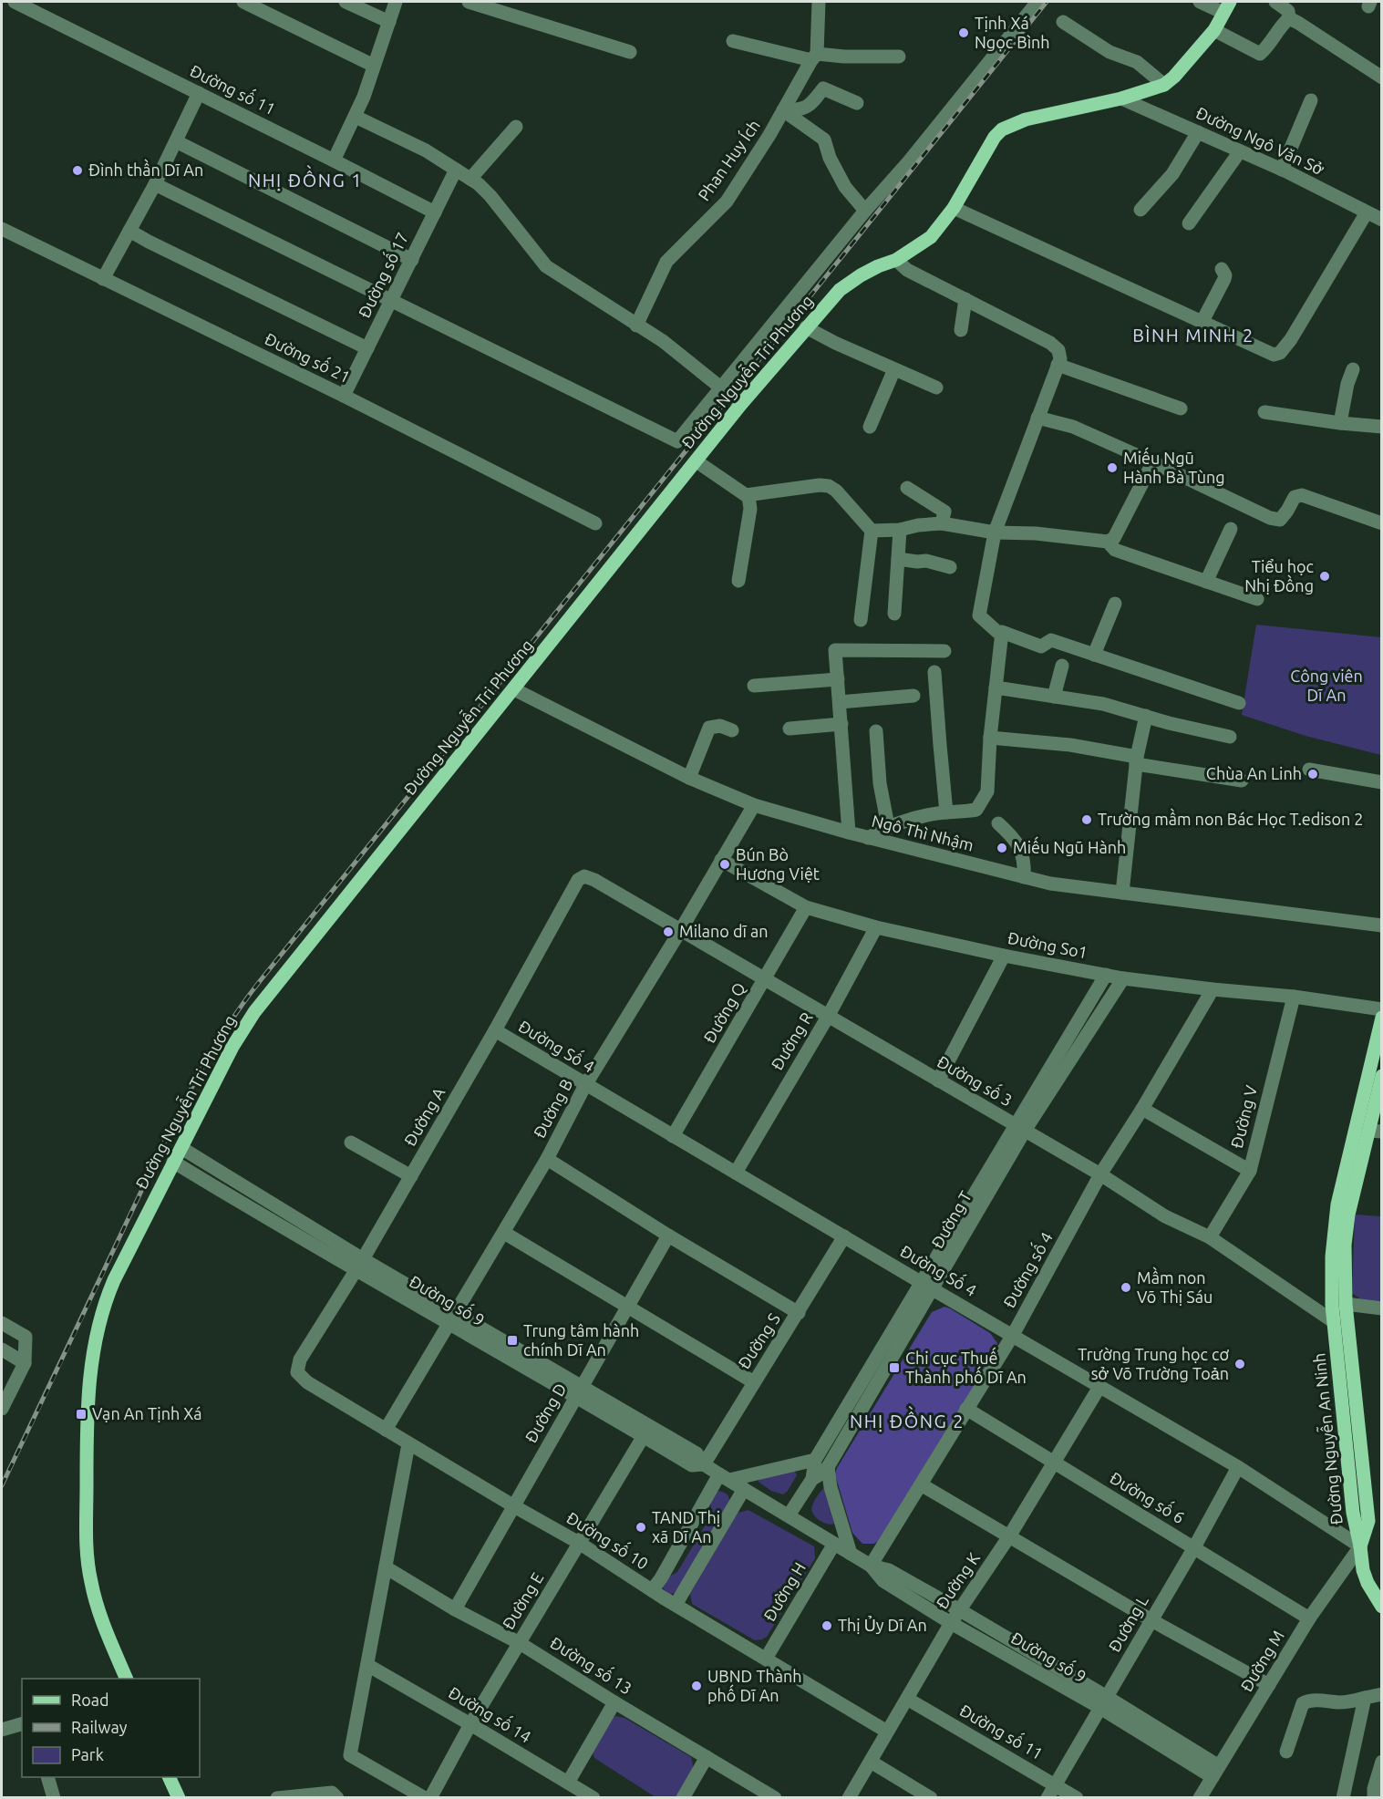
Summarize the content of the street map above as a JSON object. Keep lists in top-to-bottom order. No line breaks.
{"streets":{"main road":["Đường Nguyễn Tri Phương","Đường Nguyễn An Ninh"],"street":["Đường số 11","Đường Ngô Văn Sở","Phan Huy Ích","Đường số 17","Đường số 21","Ngô Thì Nhậm","Đường So1","Đường Q","Đường R","Đường Số 4","Đường số 3","Đường B","Đường A","Đường V","Đường T","Đường số 4","Đường số 9","Đường S","Đường D","Đường số 6","Đường số 10","Đường K","Đường H","Đường E","Đường L","Đường M","Đường số 13","Đường số 14"]},"crossings":[["Đường số 11","Đường số 17"],["Đường số 11","Đường K"],["Đường số 11","Đường L"],["Đường Ngô Văn Sở","Đường Nguyễn Tri Phương"],["Đường số 17","Đường số 21"],["Đường Nguyễn Tri Phương","Ngô Thì Nhậm"],["Đường Nguyễn Tri Phương","Đường số 9"],["Ngô Thì Nhậm","Đường B"],["Đường So1","Đường Q"],["Đường So1","Đường R"],["Đường So1","Đường B"],["Đường So1","Đường V"],["Đường So1","Đường T"],["Đường So1","Đường số 4"],["Đường Q","Đường Số 4"],["Đường Q","Đường số 3"],["Đường R","Đường Số 4"],["Đường R","Đường số 3"],["Đường Số 4","Đường B"],["Đường Số 4","Đường A"],["Đường Số 4","Đường T"],["Đường Số 4","Đường số 4"],["Đường Số 4","Đường S"],["Đường Số 4","Đường Nguyễn An Ninh"],["Đường Số 4","Đường K"],["Đường Số 4","Đường L"],["Đường Số 4","Đường M"],["Đường số 3","Đường B"],["Đường số 3","Đường A"],["Đường số 3","Đường V"],["Đường số 3","Đường T"],["Đường số 3","Đường số 4"],["Đường số 3","Đường Nguyễn An Ninh"],["Đường B","Đường số 9"],["Đường B","Đường số 10"],["Đường A","Đường số 9"],["Đường A","Đường số 10"],["Đường T","Đường số 9"],["Đường số 4","Đường số 9"],["Đường số 4","Đường số 6"],["Đường số 9","Đường S"],["Đường số 9","Đường D"],["Đường số 9","Đường K"],["Đường số 9","Đường H"],["Đường số 9","Đường E"],["Đường số 9","Đường L"],["Đường số 9","Đường M"],["Đường D","Đường số 10"],["Đường D","Đường số 13"],["Đường Nguyễn An Ninh","Đường M"],["Đường số 6","Đường K"],["Đường số 6","Đường L"],["Đường số 6","Đường M"],["Đường số 10","Đường K"],["Đường số 10","Đường H"],["Đường số 10","Đường E"],["Đường E","Đường số 13"],["Đường E","Đường số 14"]],"districts":["NHỊ ĐỒNG 1","BÌNH MINH 2","NHỊ ĐỒNG 2"],"parks":["Công viên Dĩ An"],"places":{"other":["Tịnh Xá Ngọc Bình","Đình thần Dĩ An","Miếu Ngũ Hành Bà Tùng","Tiểu học Nhị Đồng","Chùa An Linh","Trường mầm non Bác Học T.edison 2","Miếu Ngũ Hành","Bún Bò Hương Việt","Milano dĩ an","Mầm non Võ Thị Sáu","Trường Trung học cơ sở Võ Trường Toản","TAND Thị xã Dĩ An","Thị Ủy Dĩ An","UBND Thành phố Dĩ An"],"transit":["Trung tâm hành chính Dĩ An","Chi cục Thuế Thành phố Dĩ An","Vạn An Tịnh Xá"]},"legend":["Road","Railway","Park"]}
